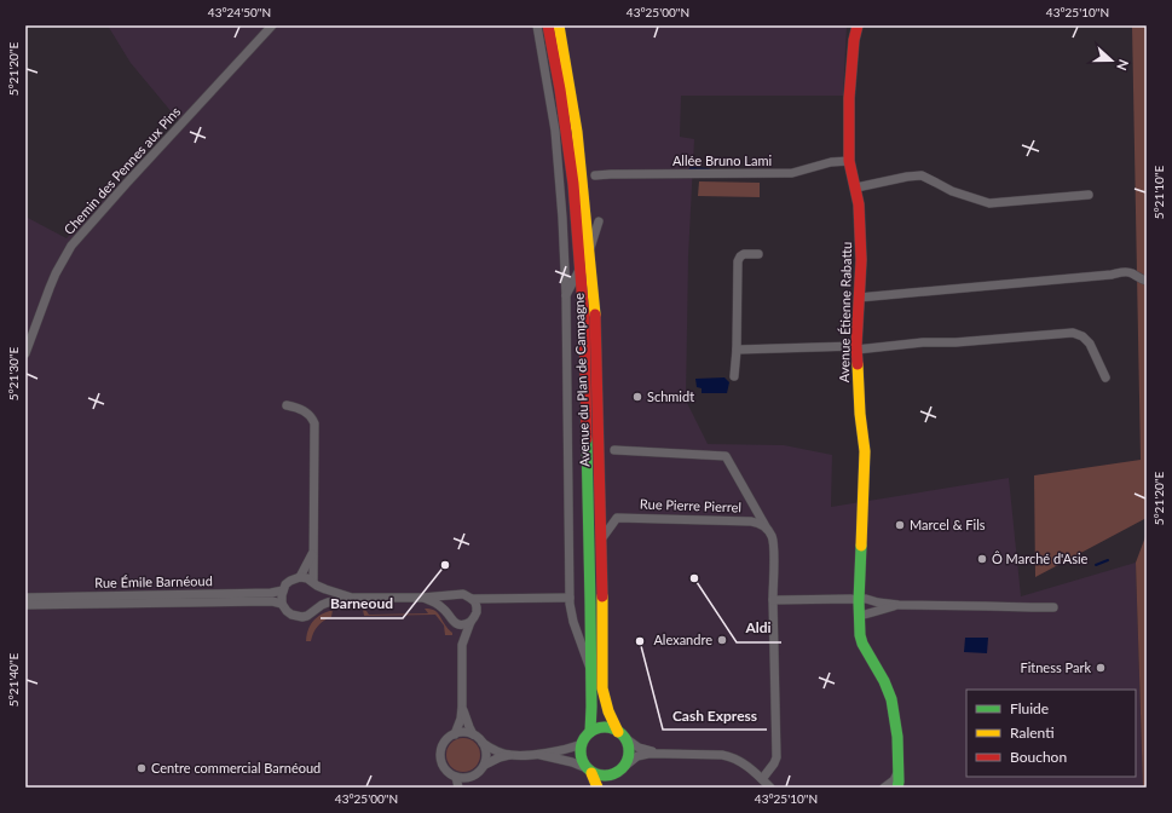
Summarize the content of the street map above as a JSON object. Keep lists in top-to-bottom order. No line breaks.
{"streets":{"main road":["Avenue Étienne Rabattu","Avenue du Plan de Campagne"],"street":["Allée Bruno Lami","Chemin des Pennes aux Pins","Rue Pierre Pierrel","Rue Émile Barnéoud"]},"crossings":[["Allée Bruno Lami","Avenue Étienne Rabattu"],["Avenue du Plan de Campagne","Rue Pierre Pierrel"],["Avenue du Plan de Campagne","Rue Émile Barnéoud"]],"places":["Schmidt","Marcel & Fils","Ô Marché d'Asie","Barneoud","Aldi","Alexandre","Cash Express","Fitness Park","Centre commercial Barnéoud"],"legend":["Fluide","Ralenti","Bouchon"],"north":"right","coordinates":["43°24'50\"N","43°25'00\"N","43°25'10\"N","5°21'20\"E","5°21'10\"E","5°21'30\"E","5°21'40\"E"]}
